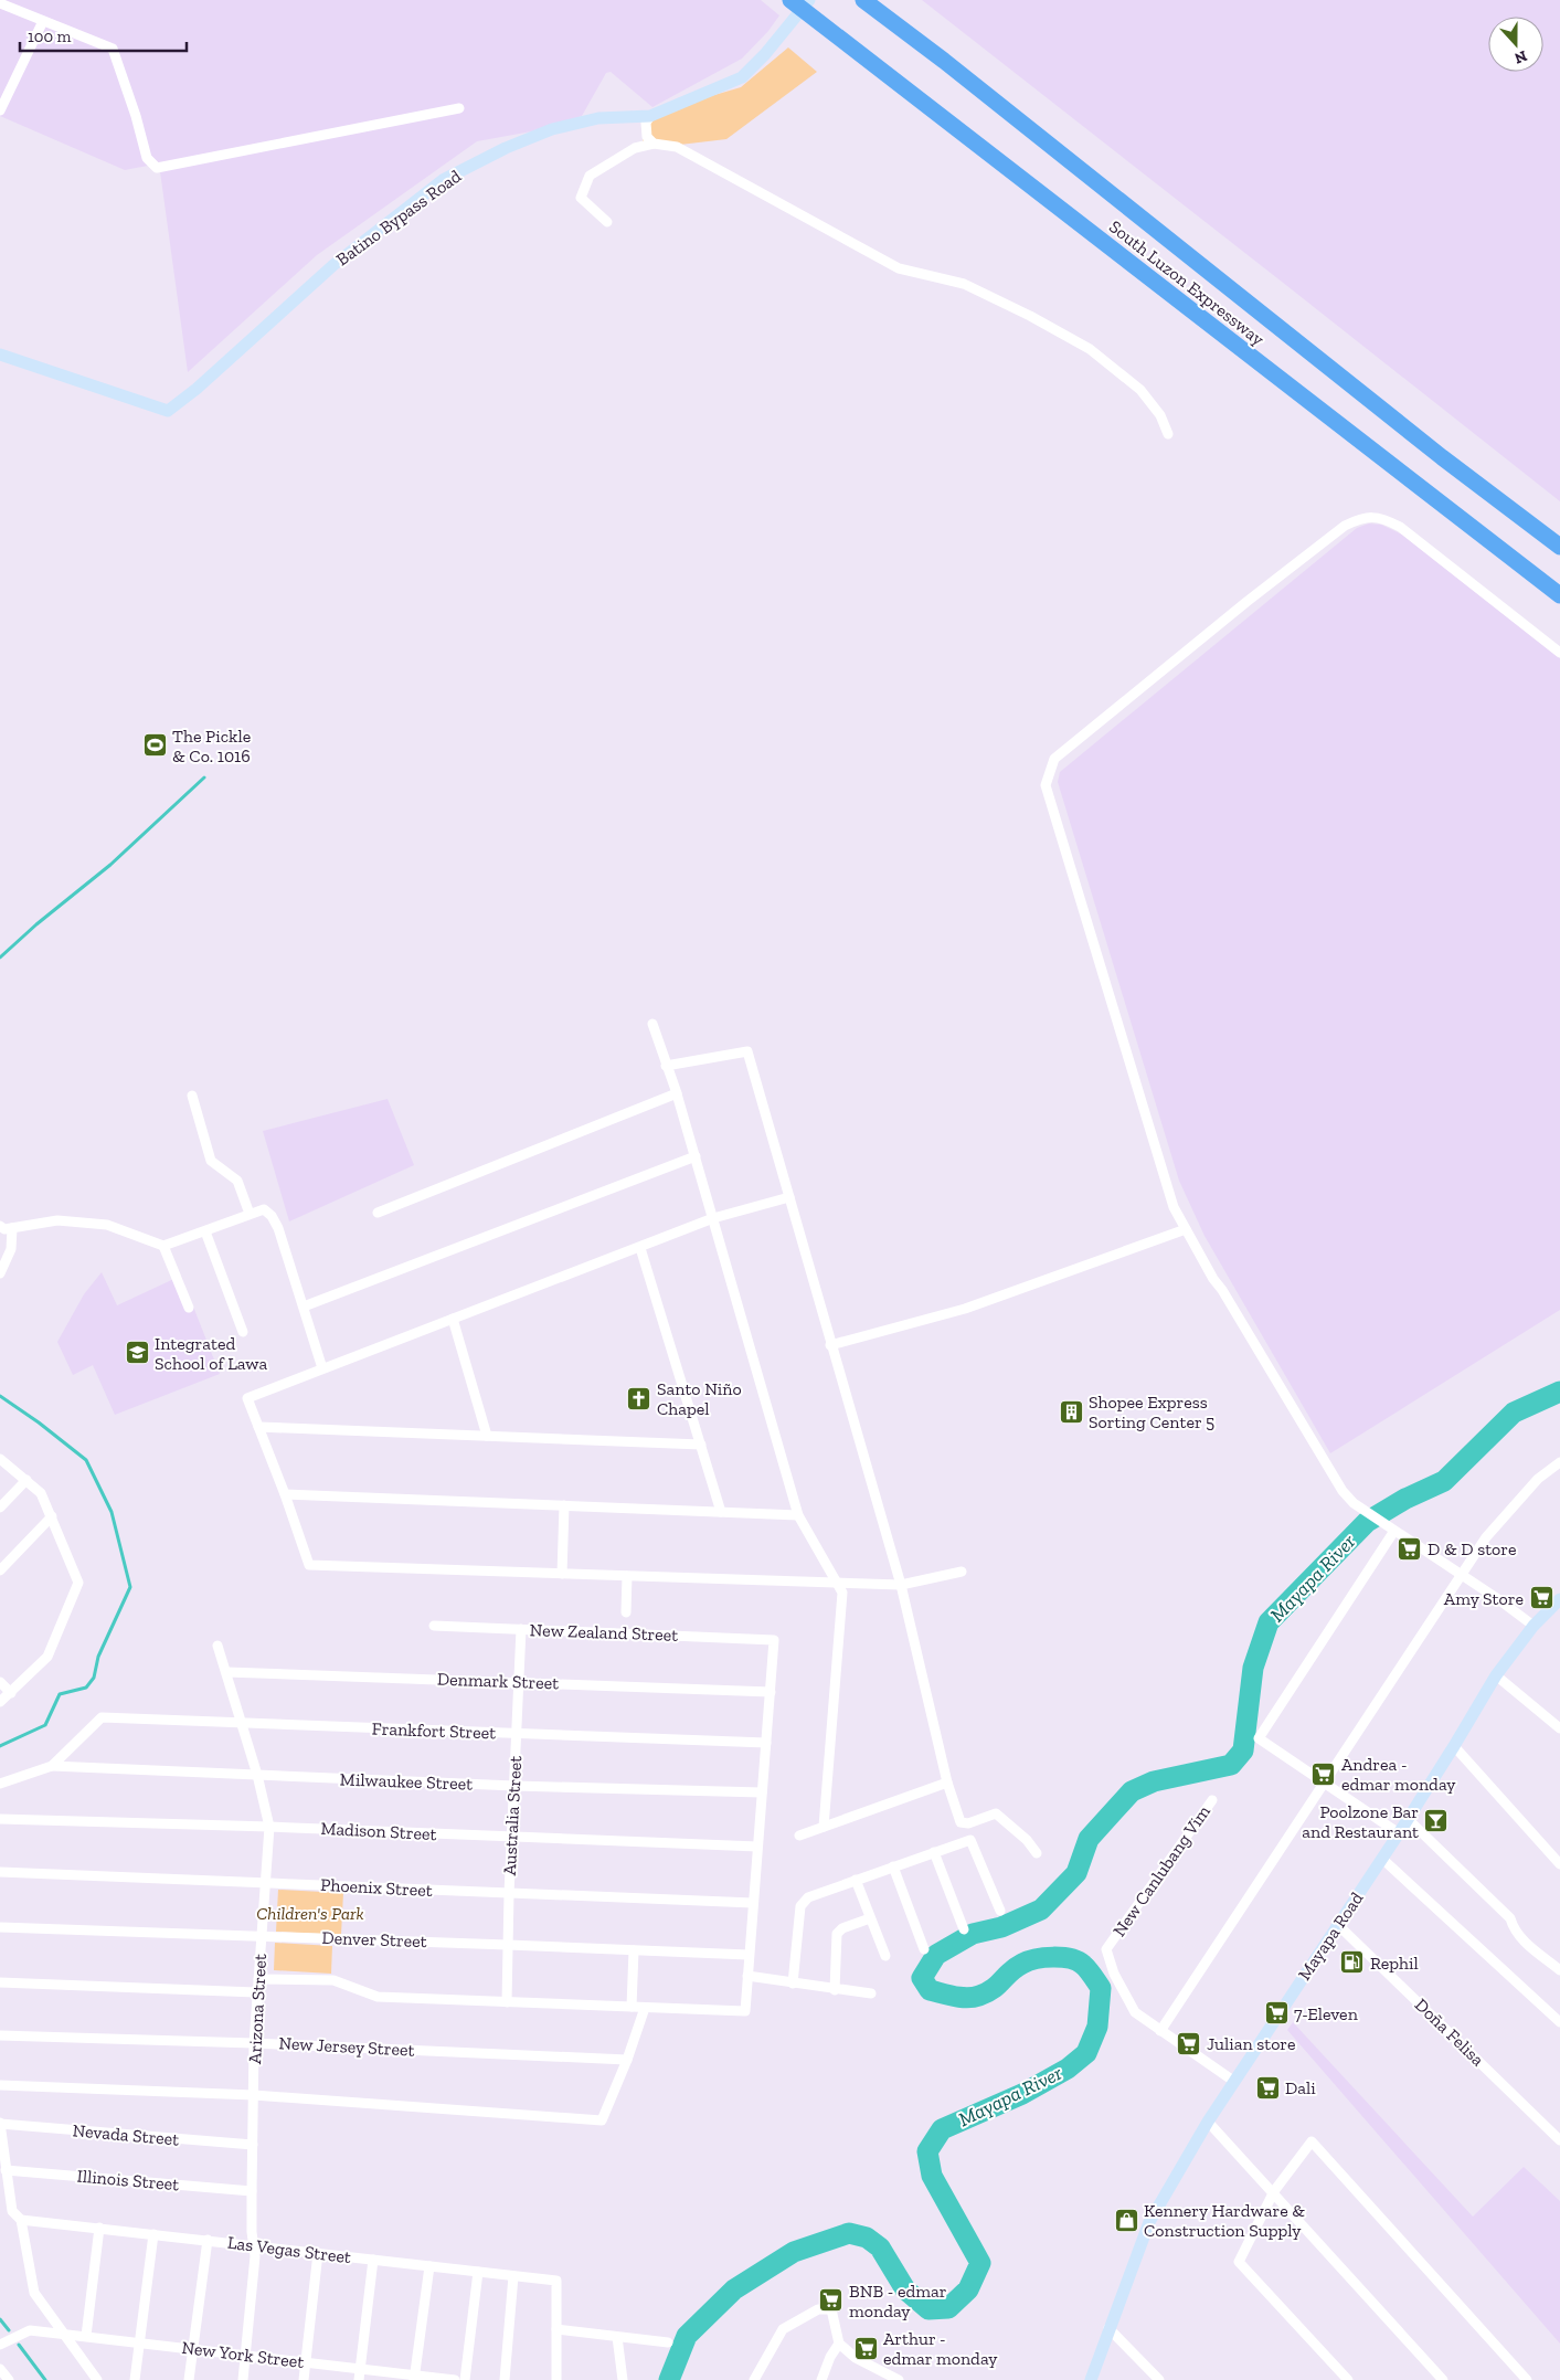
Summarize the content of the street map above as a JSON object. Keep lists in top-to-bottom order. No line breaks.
{"streets":{"highway":["South Luzon Expressway"],"main road":["Batino Bypass Road","Mayapa Road"],"street":["New Zealand Street","Denmark Street","Frankfort Street","Milwaukee Street","Australia Street","Madison Street","New Canlubang Vim","Phoenix Street","Denver Street","Arizona Street","Doña Felisa","New Jersey Street","Nevada Street","Illinois Street","Las Vegas Street","New York Street"]},"crossings":[["New Zealand Street","Denmark Street"],["New Zealand Street","Australia Street"],["Denmark Street","Australia Street"],["Denmark Street","Arizona Street"],["Frankfort Street","Milwaukee Street"],["Frankfort Street","Australia Street"],["Frankfort Street","Arizona Street"],["Milwaukee Street","Australia Street"],["Milwaukee Street","Arizona Street"],["Australia Street","Madison Street"],["Australia Street","Phoenix Street"],["Australia Street","Denver Street"],["Madison Street","Arizona Street"],["New Canlubang Vim","Mayapa Road"],["Phoenix Street","Arizona Street"],["Mayapa Road","Doña Felisa"],["Denver Street","Arizona Street"],["Arizona Street","New Jersey Street"],["Arizona Street","Nevada Street"],["Arizona Street","Illinois Street"],["Arizona Street","Las Vegas Street"],["Arizona Street","New York Street"]],"water":["Mayapa River"],"parks":["Children's Park"],"places":{"sports":["The Pickle & Co. 1016"],"school or university":["Integrated School of Lawa"],"church":["Santo Niño Chapel"],"building":["Shopee Express Sorting Center 5"],"supermarket":["D & D store","Amy Store","Andrea - edmar monday","7-Eleven","Julian store","Dali","BNB - edmar monday","Arthur - edmar monday"],"bar":["Poolzone Bar and Restaurant"],"fuel station":["Rephil"],"shop":["Kennery Hardware & Construction Supply"]},"scale_bar":"100 m","north":"bottom"}
